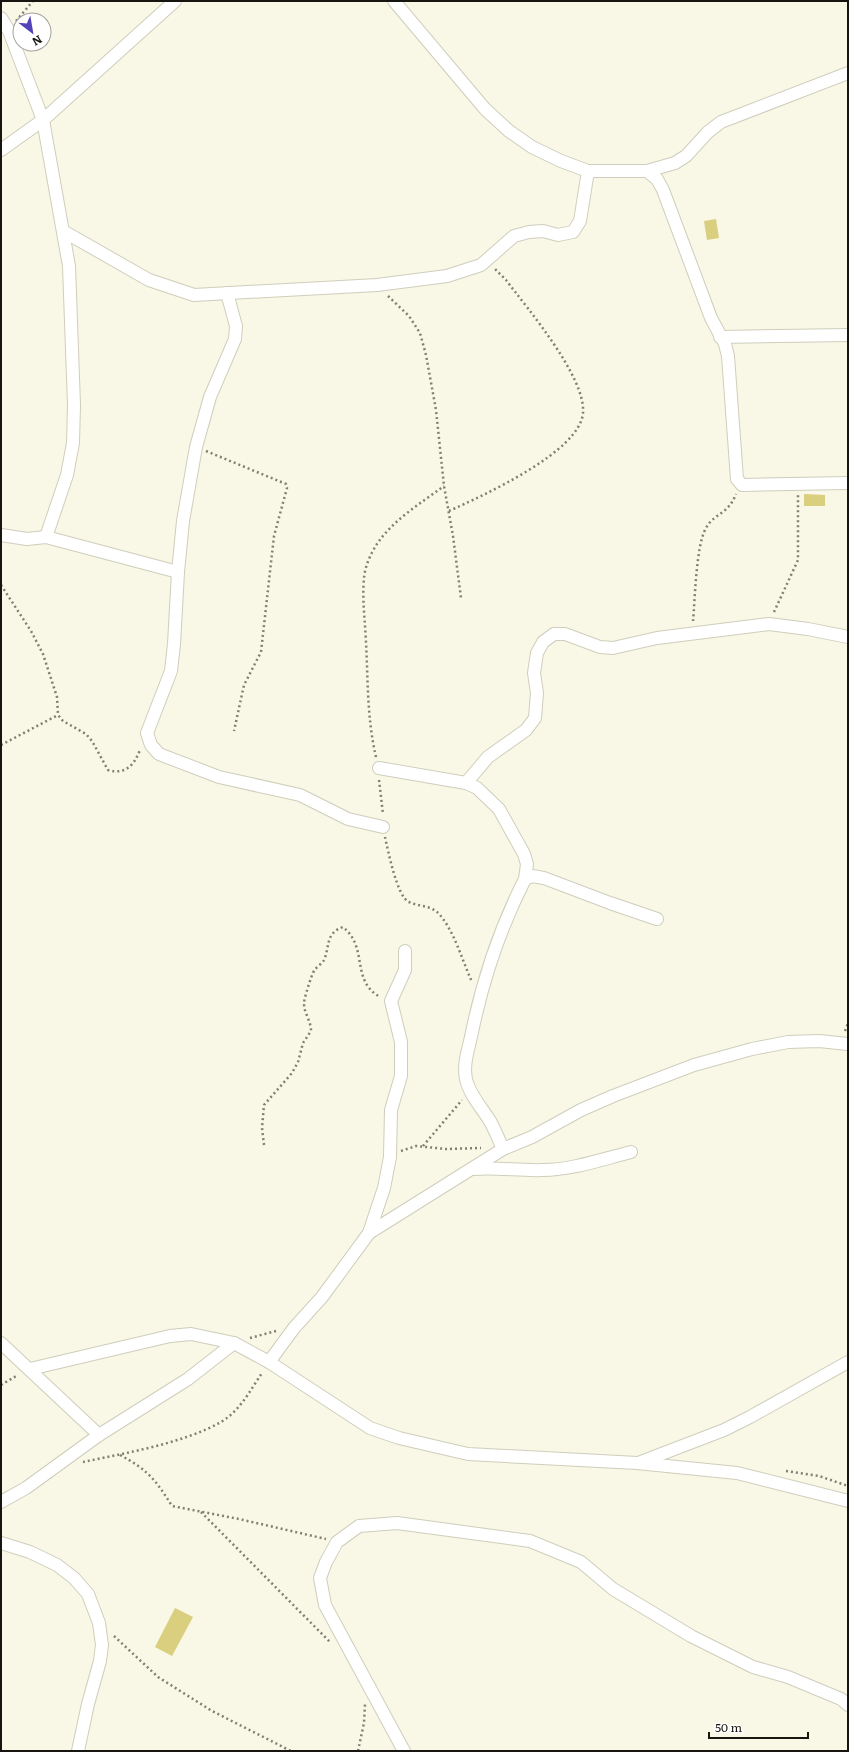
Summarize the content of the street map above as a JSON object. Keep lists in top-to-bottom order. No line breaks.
{"scale_bar":"50 m","north":"bottom right"}
